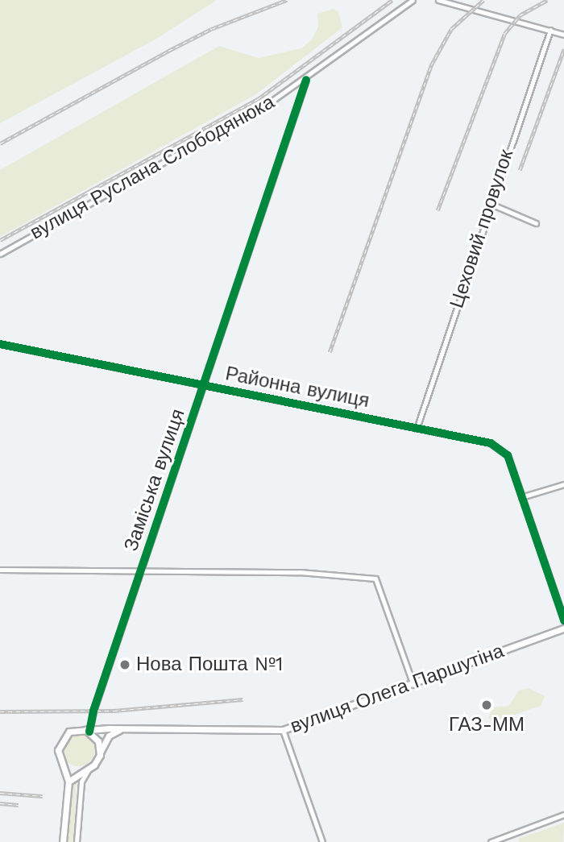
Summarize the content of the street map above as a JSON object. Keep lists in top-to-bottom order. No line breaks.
{"streets":{"street":["вулиця Руслана Слободянюка","Цеховий провулок","Районна вулиця","Заміська вулиця","вулиця Олега Паршутіна"]},"crossings":[["вулиця Руслана Слободянюка","Заміська вулиця"],["Цеховий провулок","Районна вулиця"],["Районна вулиця","Заміська вулиця"],["Заміська вулиця","вулиця Олега Паршутіна"]],"places":["Нова Пошта №1","ГАЗ-ММ"]}
